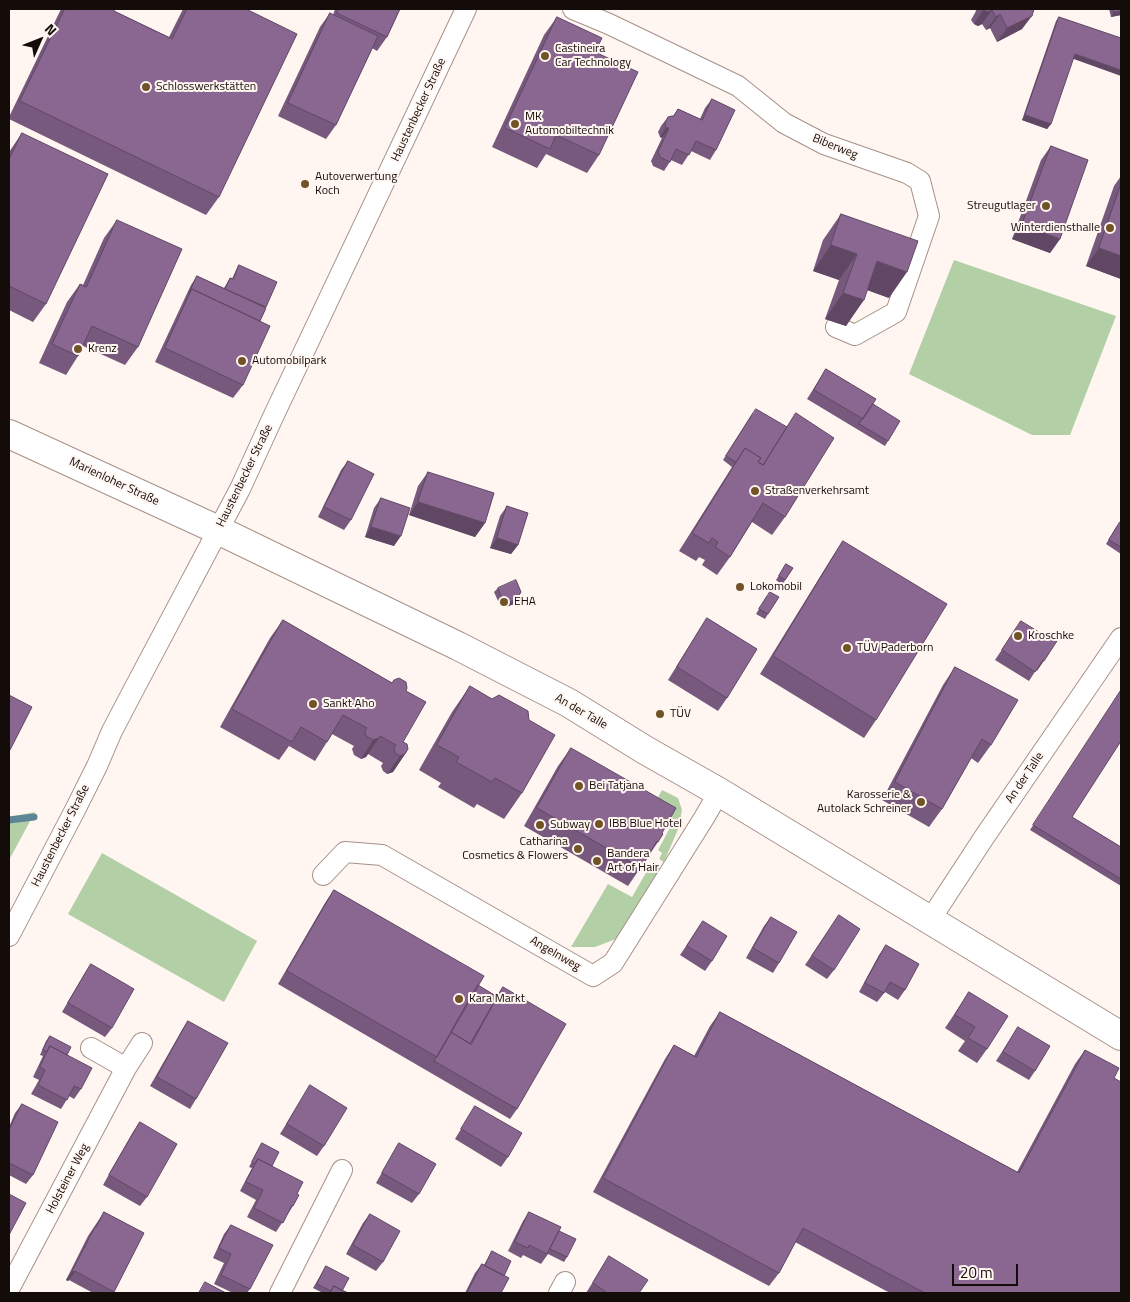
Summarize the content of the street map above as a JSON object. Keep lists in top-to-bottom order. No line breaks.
{"streets":{"street":["Haustenbecker Straße","Biberweg","Marienloher Straße","An der Talle","Angelnweg","Holsteiner Weg"]},"crossings":[["Haustenbecker Straße","Marienloher Straße"],["Haustenbecker Straße","An der Talle"],["Marienloher Straße","An der Talle"],["An der Talle","Angelnweg"]],"places":["Castineira Car Technology","Schlosswerkstätten","MK Automobiltechnik","Autoverwertung Koch","Streugutlager","Winterdiensthalle","Krenz","Automobilpark","Straßenverkehrsamt","Lokomobil","EHA","Kroschke","TÜV Paderborn","Sankt Aho","TÜV","Bei Tatjana","Karosserie & Autolack Schreiner","IBB Blue Hotel","Subway","Catharina Cosmetics & Flowers","Bandera Art of Hair","Kara Markt"],"scale_bar":"20 m","north":"top right"}
